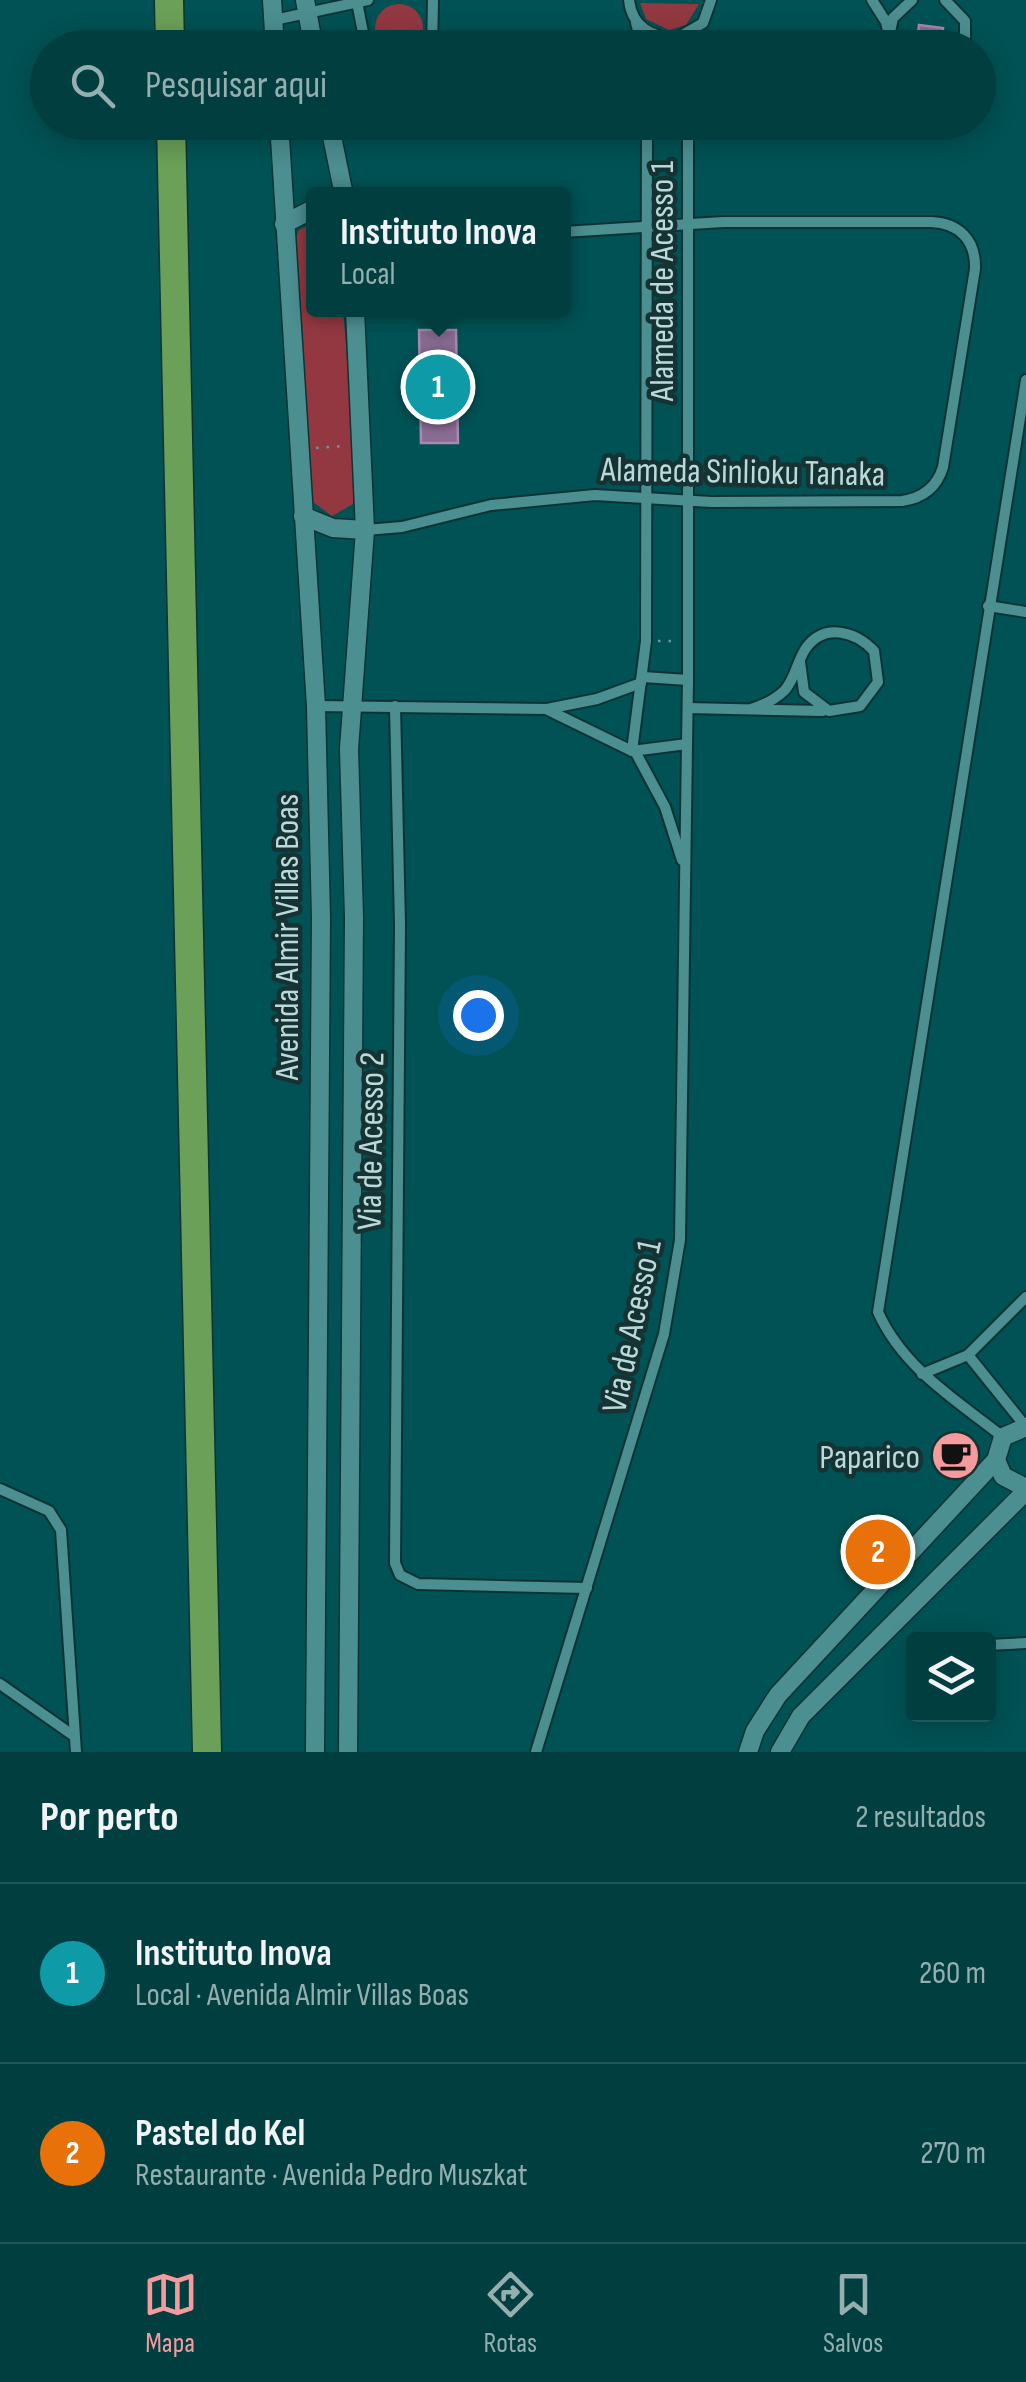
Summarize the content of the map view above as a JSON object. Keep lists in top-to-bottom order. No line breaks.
{"streets":{"street":["Alameda de Acesso 1","Alameda Sinlioku Tanaka","Avenida Almir Villas Boas","Via de Acesso 2","Via de Acesso 1"]},"crossings":[["Alameda de Acesso 1","Alameda Sinlioku Tanaka"],["Alameda de Acesso 1","Via de Acesso 1"],["Alameda Sinlioku Tanaka","Avenida Almir Villas Boas"],["Via de Acesso 2","Via de Acesso 1"]],"places":{"cafe":["Paparico"]},"page":{"search":"Pesquisar aqui","popup":["Instituto Inova","Local"],"pins":["1","2"],"heading":["Por perto","2 resultados"],"list":[{"mark":"1","name":"Instituto Inova","note":"Local · Avenida Almir Villas Boas","value":"260 m"},{"mark":"2","name":"Pastel do Kel","note":"Restaurante · Avenida Pedro Muszkat","value":"270 m"}],"nav":["Mapa","Rotas","Salvos"]}}
